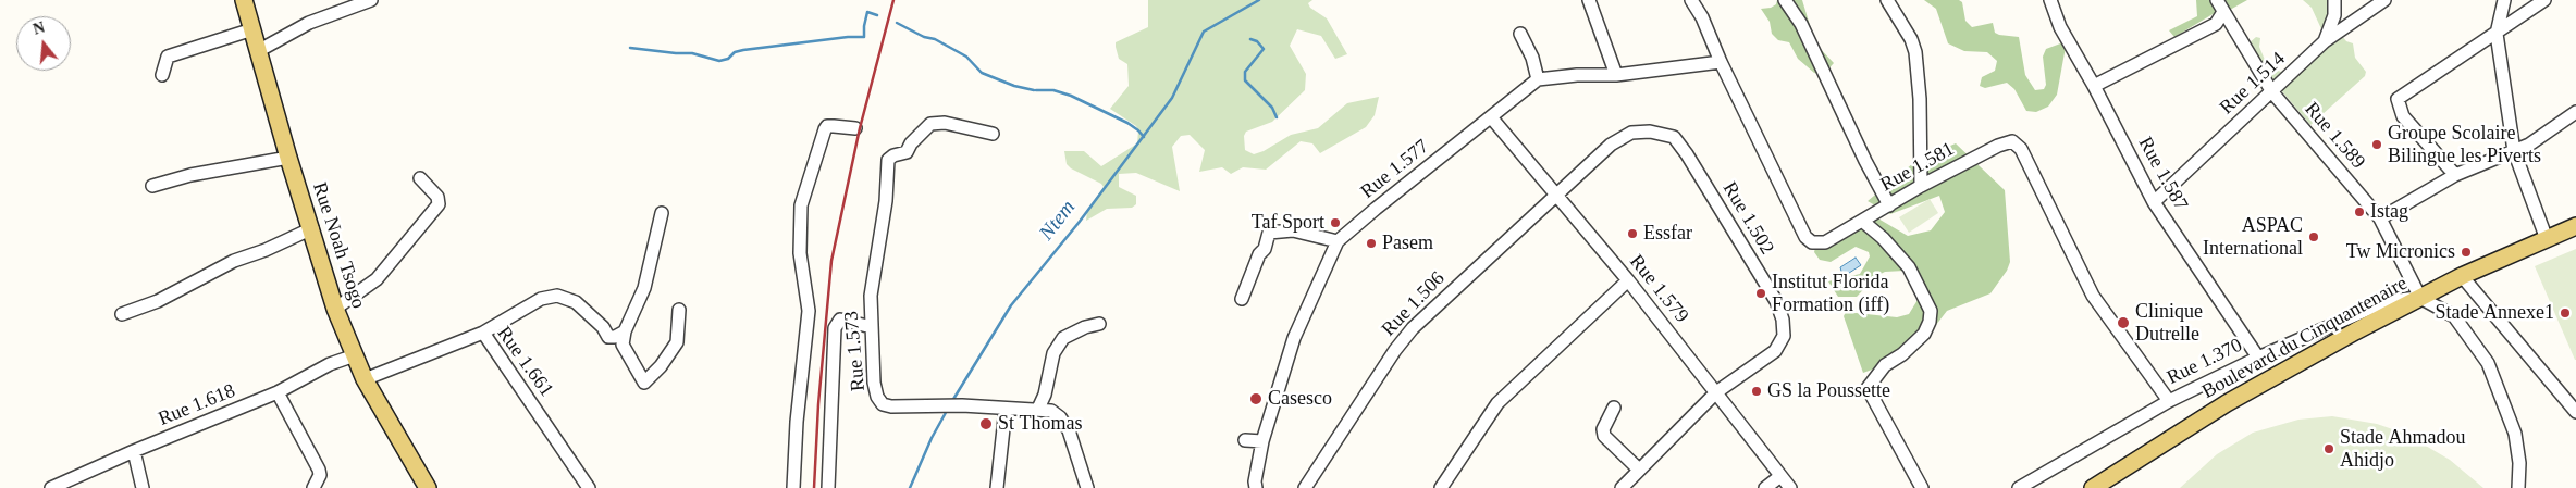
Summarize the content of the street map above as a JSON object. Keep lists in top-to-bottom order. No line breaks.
{"streets":{"main road":["Rue Noah Tsogo","Boulevard du Cinquantenaire"],"street":["Rue 1.514","Rue 1.589","Rue 1.581","Rue 1.577","Rue 1.587","Rue 1.502","Rue 1.579","Rue 1.506","Rue 1.573","Rue 1.661","Rue 1.370","Rue 1.618"]},"crossings":[["Rue 1.514","Rue 1.589"],["Rue 1.514","Rue 1.587"],["Rue 1.589","Boulevard du Cinquantenaire"],["Rue 1.589","Rue 1.370"],["Rue 1.581","Rue 1.370"],["Rue 1.577","Rue 1.579"],["Rue 1.587","Rue 1.370"],["Rue 1.502","Rue 1.579"],["Rue 1.502","Rue 1.506"],["Rue Noah Tsogo","Rue 1.661"],["Rue Noah Tsogo","Rue 1.618"],["Rue 1.579","Rue 1.506"],["Boulevard du Cinquantenaire","Rue 1.370"]],"water":["Ntem"],"places":["Groupe Scolaire Bilingue les Piverts","Istag","Taf Sport","Essfar","ASPAC International","Pasem","Tw Micronics","Institut Florida Formation (iff)","Stade Annexe1","Clinique Dutrelle","GS la Poussette","Casesco","St Thomas","Stade Ahmadou Ahidjo"],"north":"top"}
